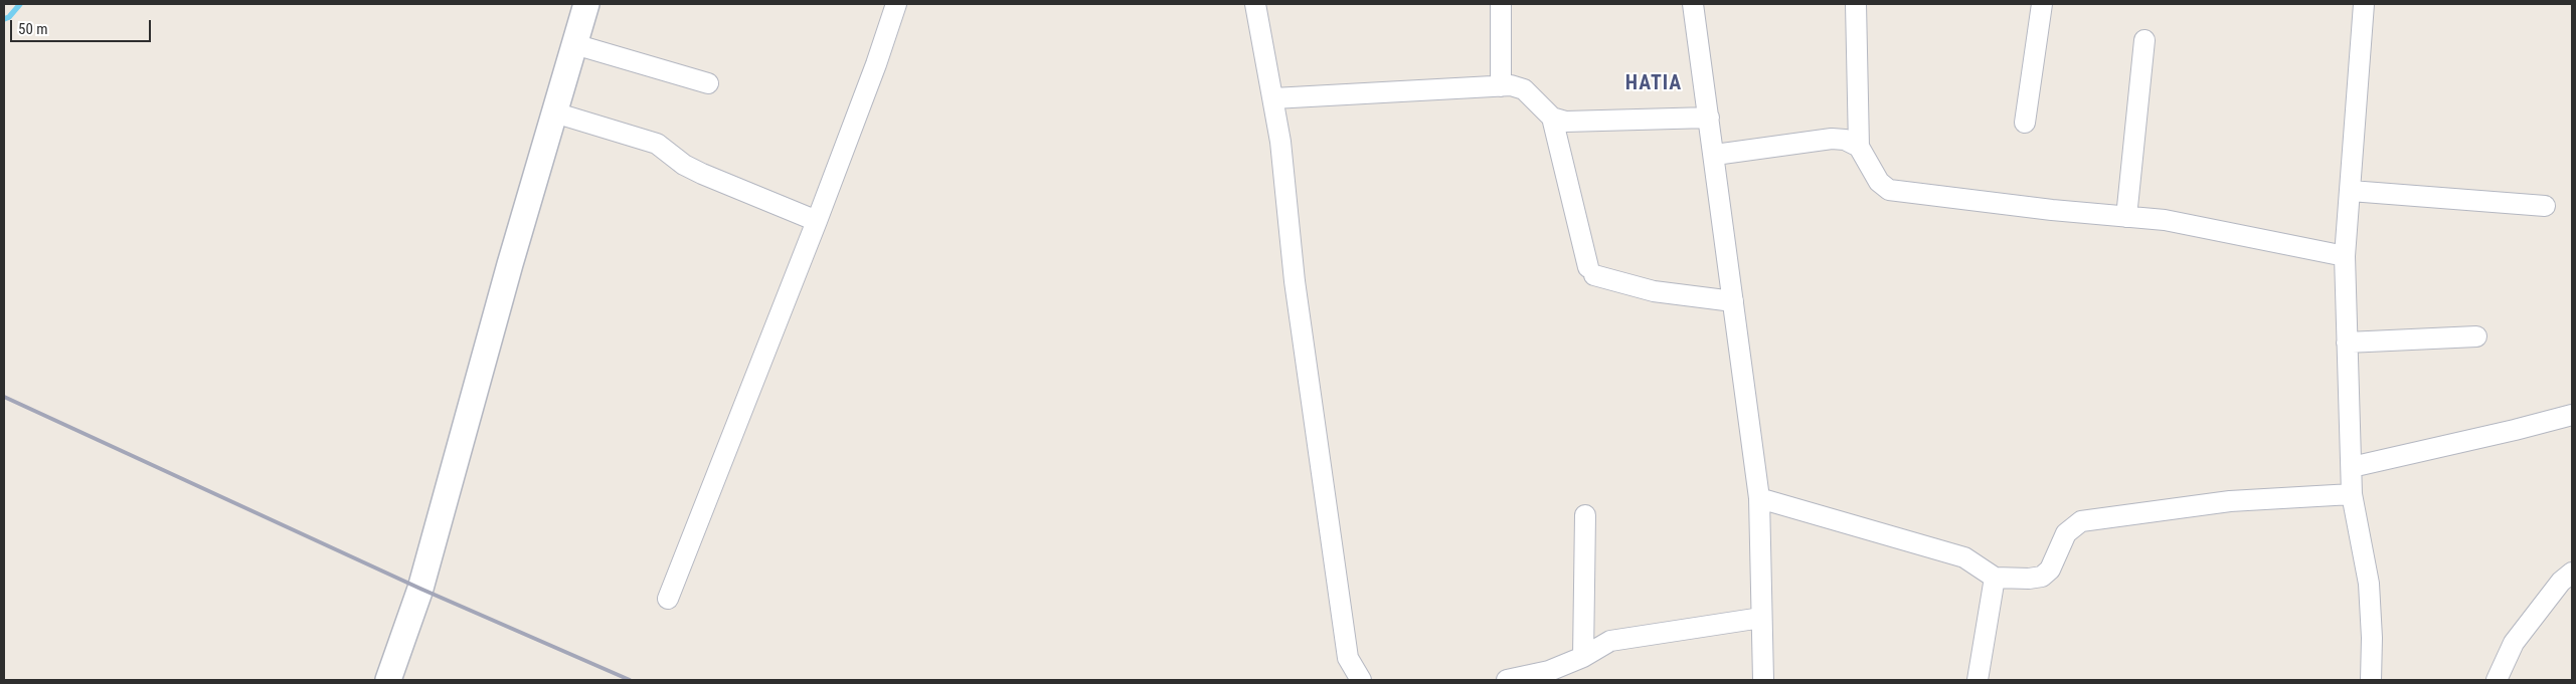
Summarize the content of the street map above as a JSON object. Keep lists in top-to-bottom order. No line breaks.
{"districts":["HATIA"],"scale_bar":"50 m"}
